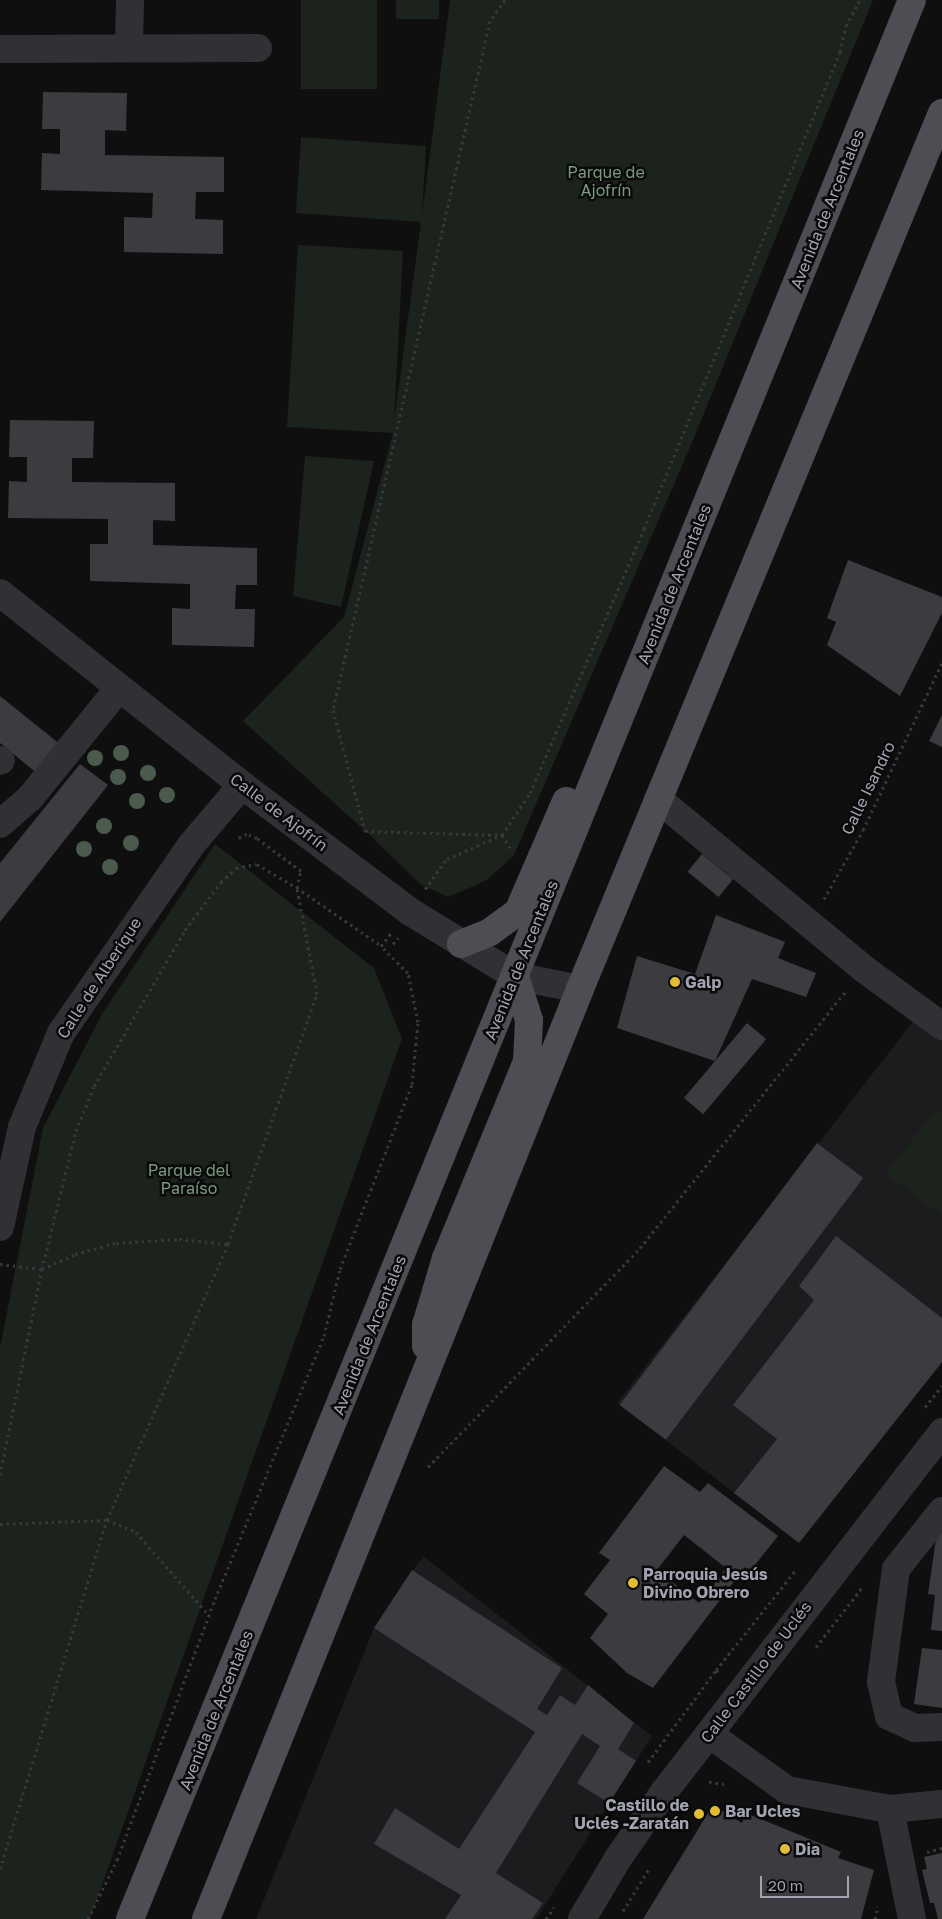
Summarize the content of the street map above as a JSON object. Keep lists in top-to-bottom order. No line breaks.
{"streets":{"main road":["Avenida de Arcentales"],"street":["Calle de Ajofrín","Calle de Alberique","Calle Castillo de Uclés"],"path":["Calle Isandro"]},"crossings":[["Avenida de Arcentales","Calle de Ajofrín"],["Calle de Ajofrín","Calle de Alberique"]],"parks":["Parque de Ajofrín","Parque del Paraíso"],"places":["Galp","Parroquia Jesús Divino Obrero","Bar Ucles","Castillo de Uclés -Zaratán","Dia"],"scale_bar":"20 m"}
